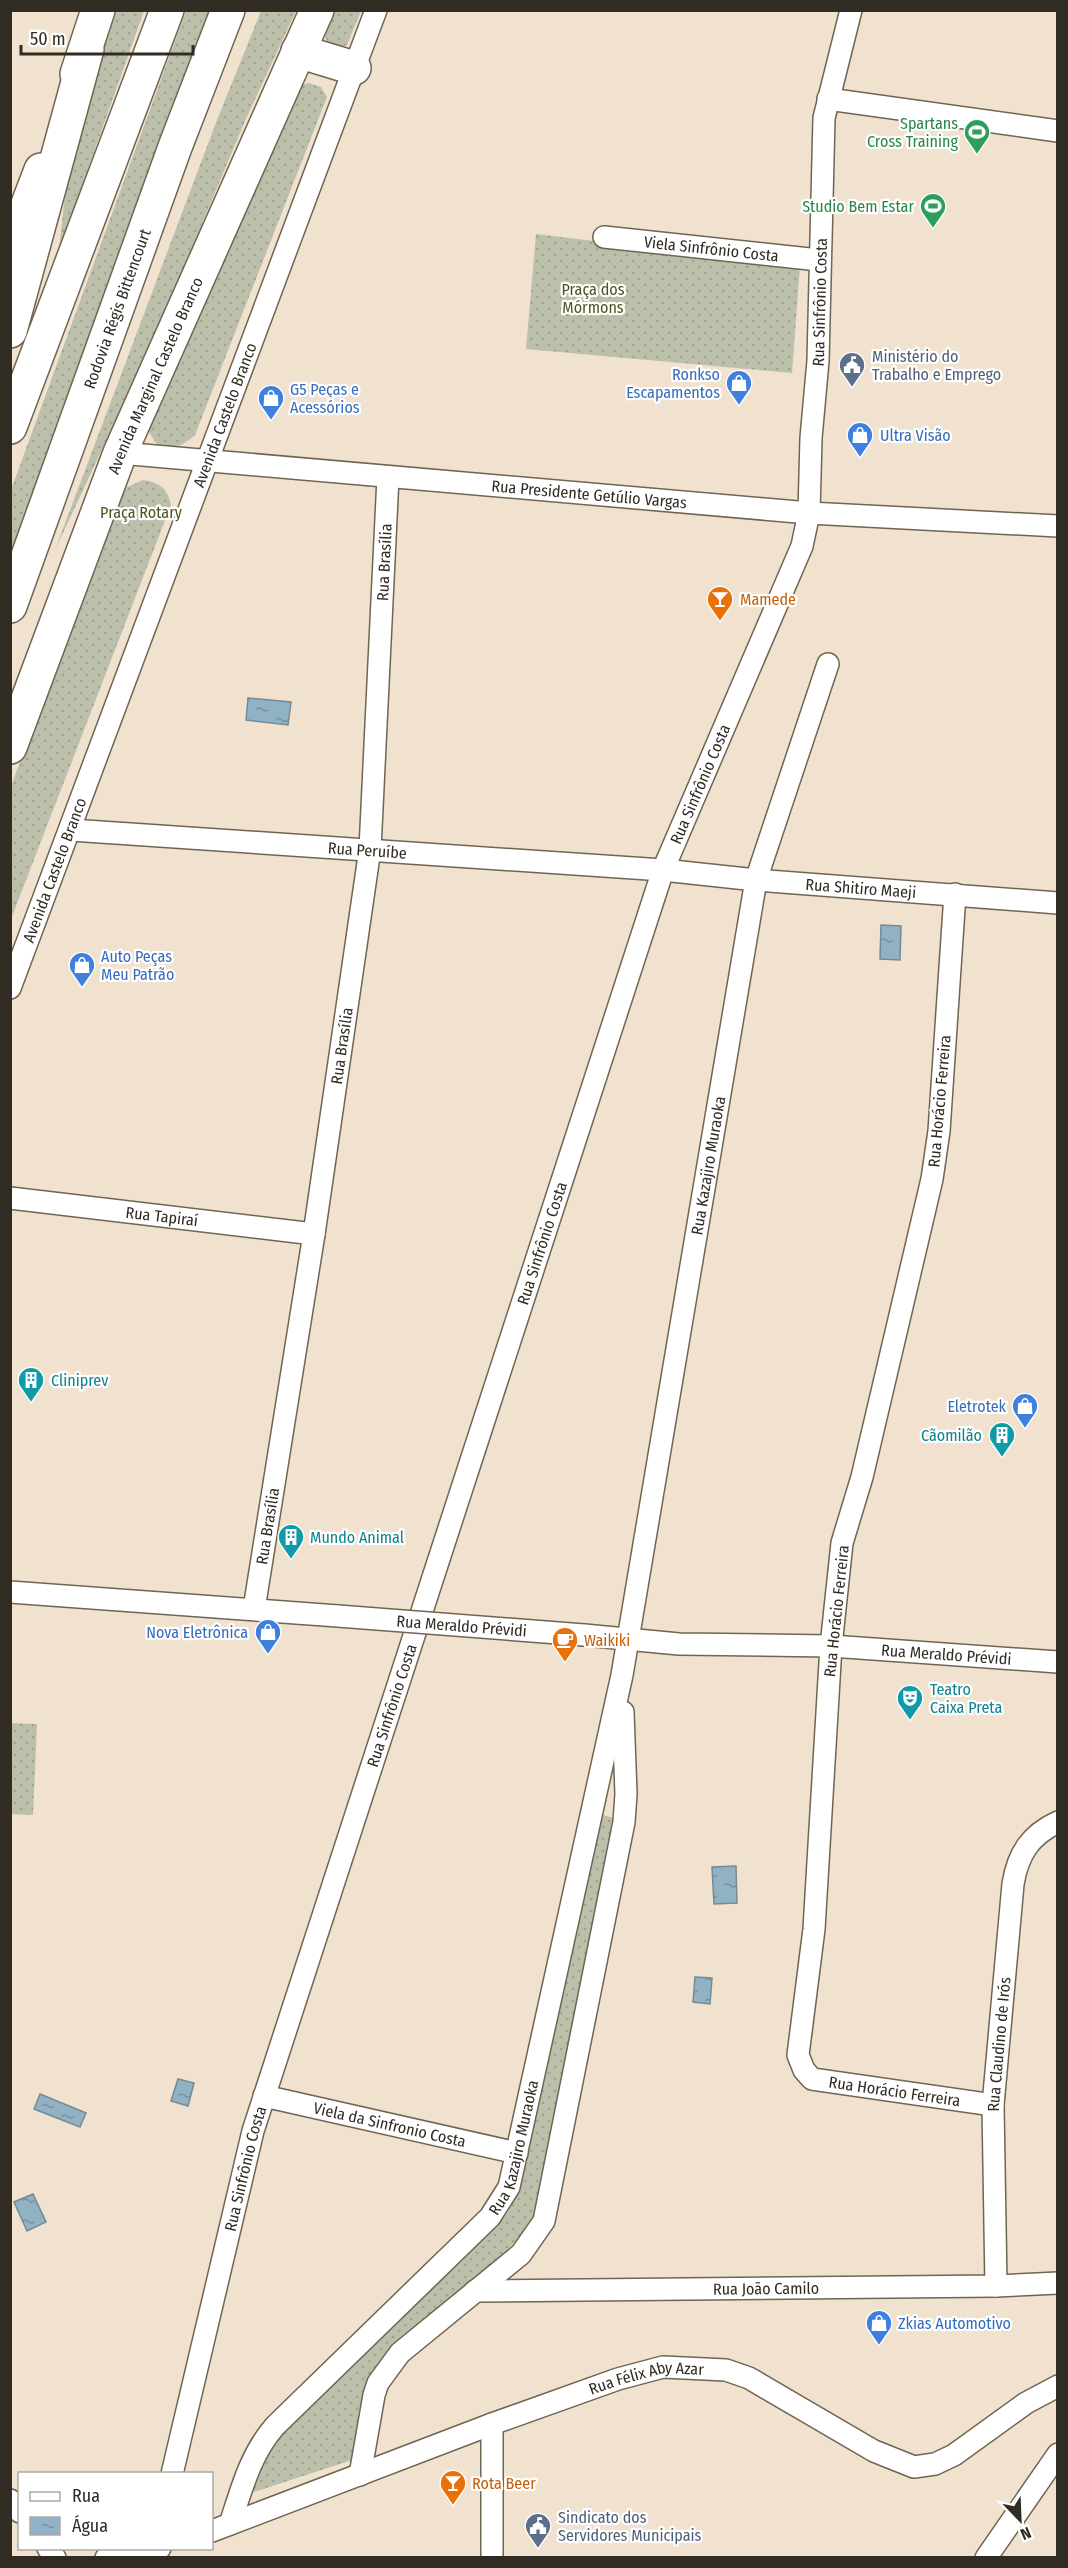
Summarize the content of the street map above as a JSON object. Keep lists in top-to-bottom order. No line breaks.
{"streets":{"main road":["Rodovia Régis Bittencourt","Avenida Marginal Castelo Branco"],"street":["Viela Sinfrônio Costa","Rua Sinfrônio Costa","Avenida Castelo Branco","Rua Presidente Getúlio Vargas","Rua Brasília","Rua Peruíbe","Rua Shitiro Maeji","Rua Horácio Ferreira","Rua Kazajiro Muraoka","Rua Tapiraí","Rua Meraldo Prévidi","Rua Claudino de Irós","Viela da Sinfronio Costa","Rua João Camilo","Rua Félix Aby Azar"]},"crossings":[["Viela Sinfrônio Costa","Rua Sinfrônio Costa"],["Rua Sinfrônio Costa","Rua Presidente Getúlio Vargas"],["Rua Sinfrônio Costa","Rua Peruíbe"],["Rua Sinfrônio Costa","Rua Shitiro Maeji"],["Rua Sinfrônio Costa","Viela da Sinfronio Costa"],["Avenida Marginal Castelo Branco","Rua Presidente Getúlio Vargas"],["Avenida Castelo Branco","Rua Presidente Getúlio Vargas"],["Avenida Castelo Branco","Rua Peruíbe"],["Rua Presidente Getúlio Vargas","Rua Brasília"],["Rua Brasília","Rua Peruíbe"],["Rua Brasília","Rua Tapiraí"],["Rua Brasília","Rua Meraldo Prévidi"],["Rua Peruíbe","Rua Shitiro Maeji"],["Rua Shitiro Maeji","Rua Horácio Ferreira"],["Rua Shitiro Maeji","Rua Kazajiro Muraoka"],["Rua Horácio Ferreira","Rua Meraldo Prévidi"],["Rua Horácio Ferreira","Rua Claudino de Irós"],["Rua Kazajiro Muraoka","Rua Meraldo Prévidi"],["Rua Kazajiro Muraoka","Viela da Sinfronio Costa"],["Rua Kazajiro Muraoka","Rua João Camilo"],["Rua Kazajiro Muraoka","Rua Félix Aby Azar"],["Rua Claudino de Irós","Rua João Camilo"]],"parks":["Praça dos Mórmons","Praça Rotary"],"places":{"sports":["Spartans Cross Training","Studio Bem Estar"],"public building":["Ministério do Trabalho e Emprego","Sindicato dos Servidores Municipais"],"shop":["Ronkso Escapamentos","G5 Peças e Acessórios","Ultra Visão","Auto Peças Meu Patrão","Eletrotek","Nova Eletrônica","Zkias Automotivo"],"bar":["Mamede","Rota Beer"],"building":["Cliniprev","Cãomilão","Mundo Animal"],"cafe":["Waikiki"],"theatre":["Teatro Caixa Preta"]},"legend":["Rua","Água"],"scale_bar":"50 m","north":"bottom right"}
